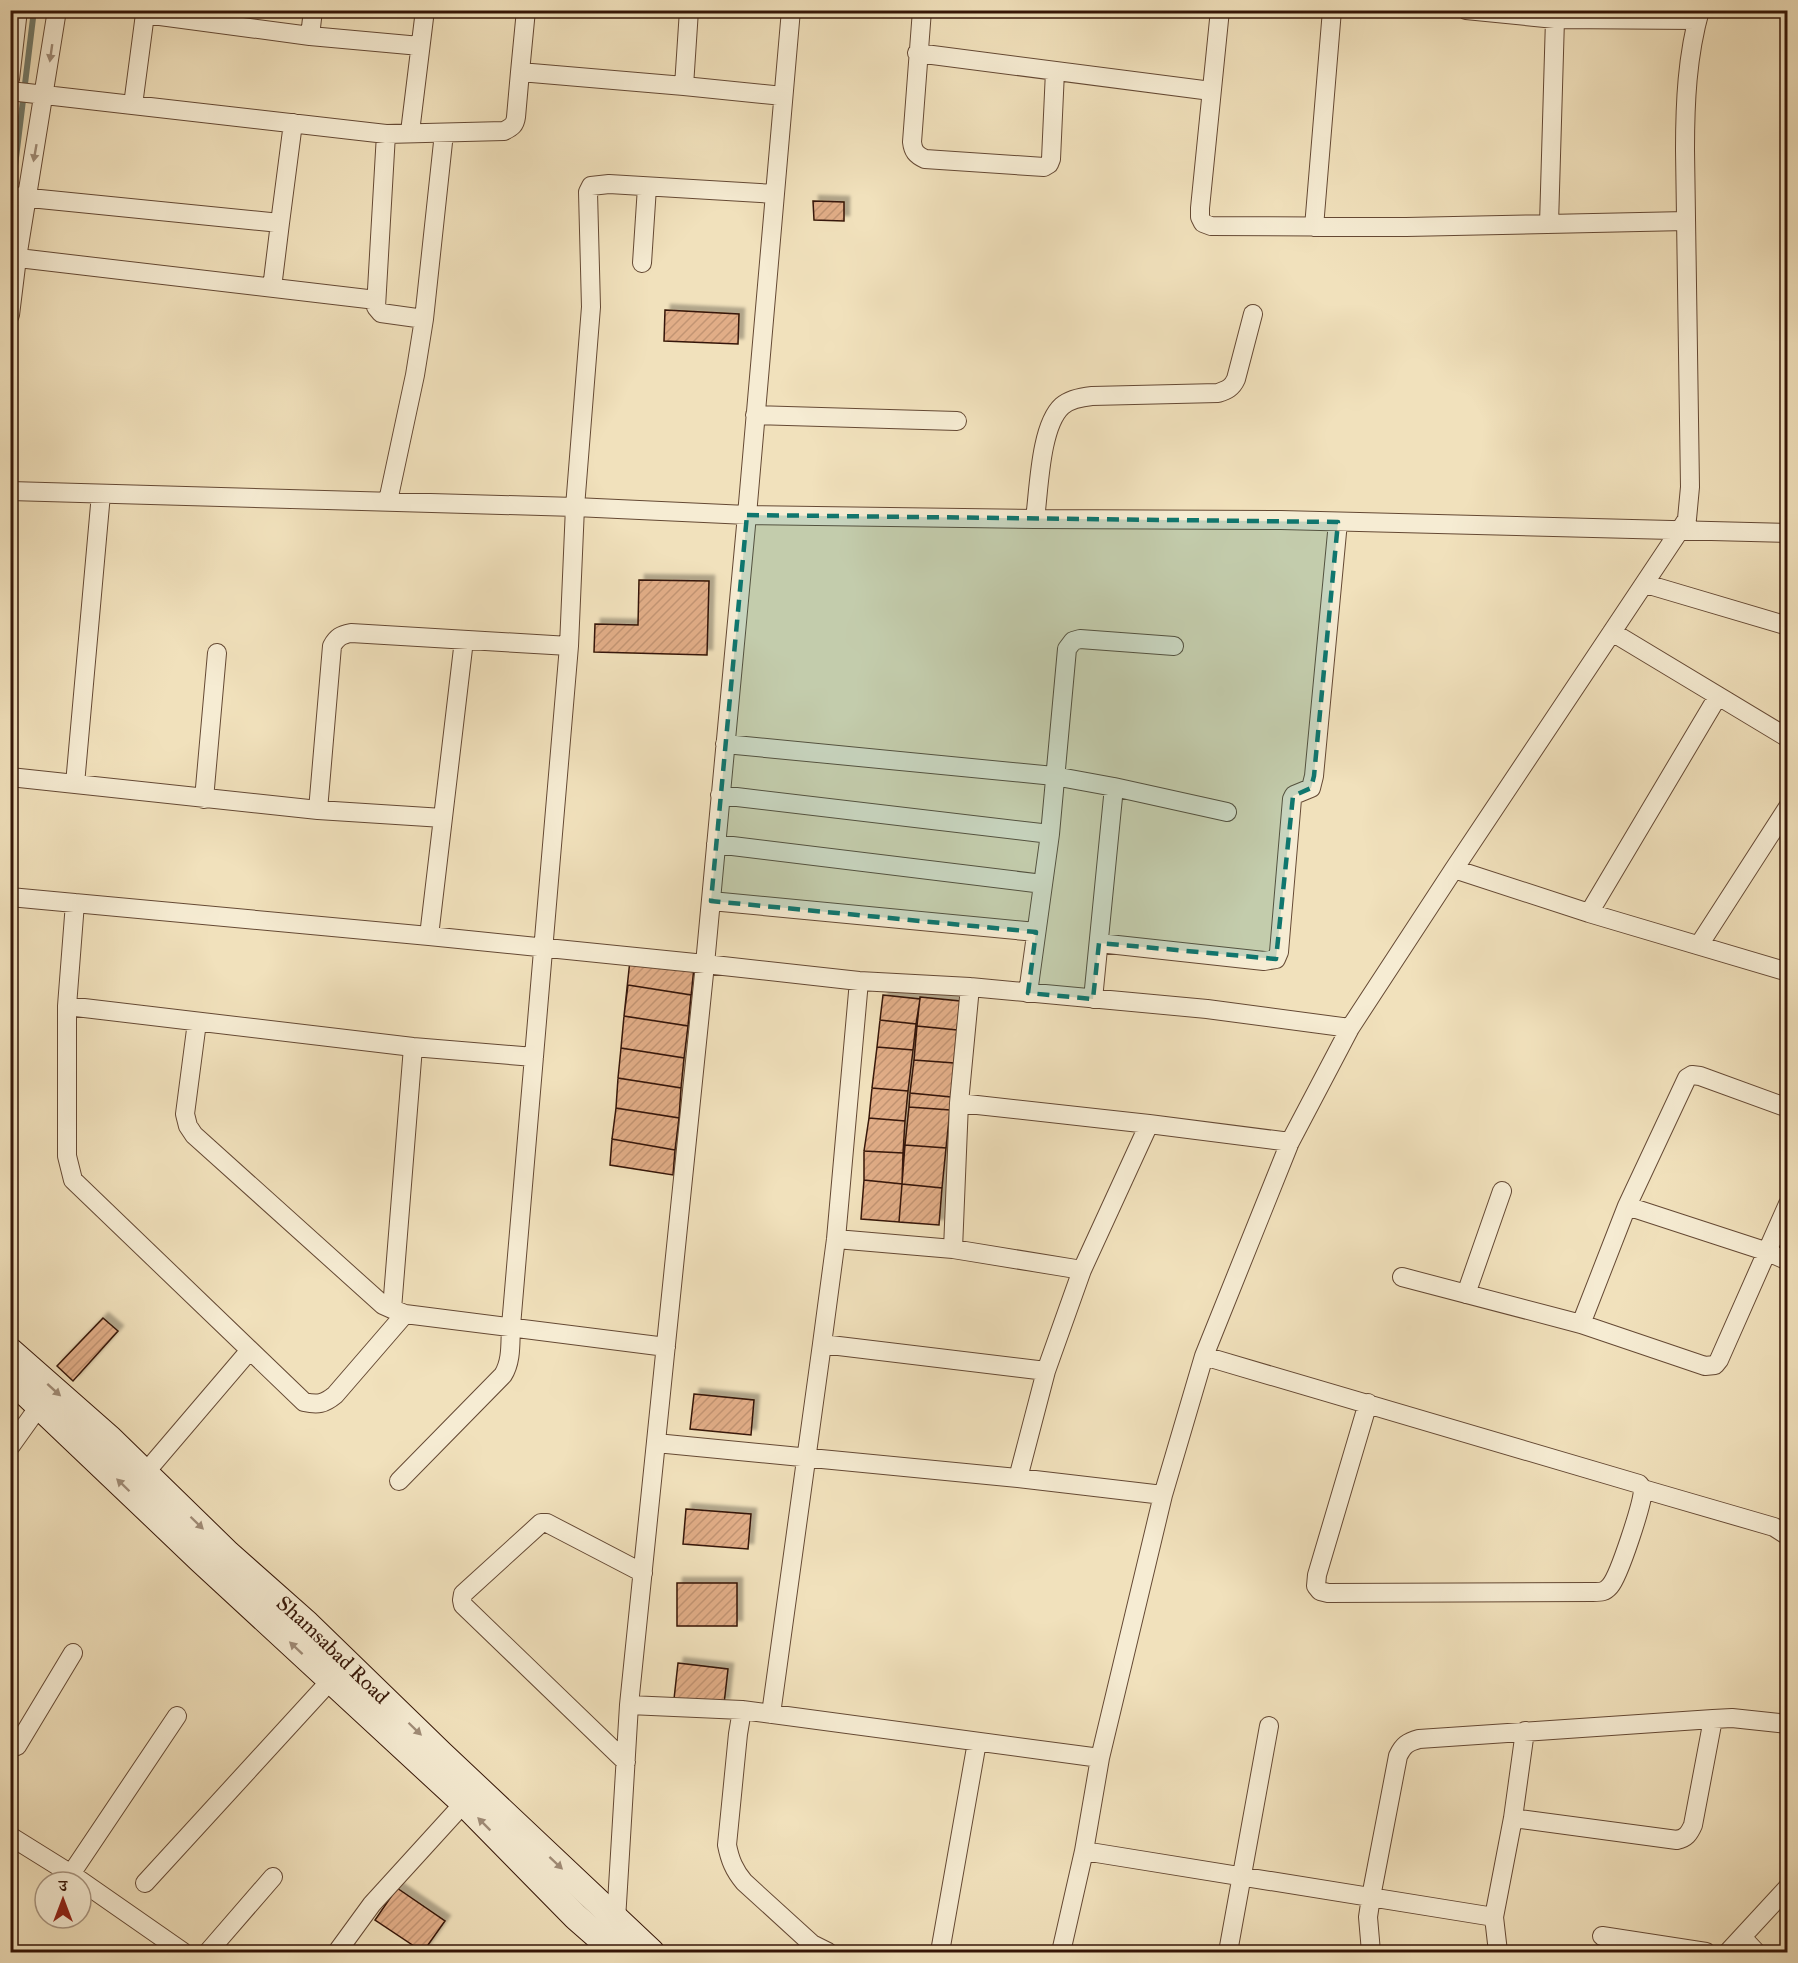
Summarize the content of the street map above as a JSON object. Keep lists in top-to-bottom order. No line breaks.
{"streets":{"main road":["Shamsabad Road"]},"north":"top"}
